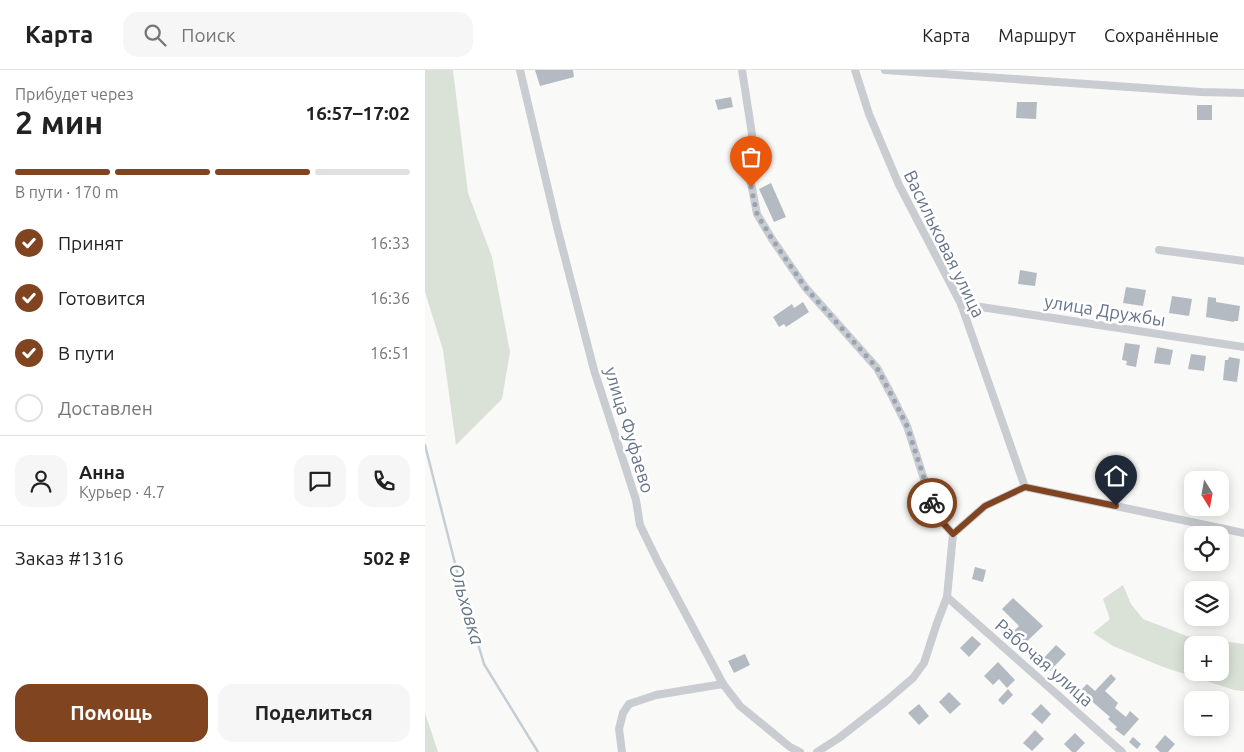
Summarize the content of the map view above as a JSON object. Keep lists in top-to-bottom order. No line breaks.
{"streets":{"street":["Васильковая улица","улица Дружбы","улица Фуфаево","Рабочая улица"]},"crossings":[["Васильковая улица","улица Дружбы"]],"water":["Ольховка"],"north":"bottom","page":{"header":"Карта","search":"Поиск","nav":["Карта","Маршрут","Сохранённые"],"heading":["2 мин","Прибудет через","16:57–17:02"],"panel":["Анна","Курьер · 4.7","Заказ #1316","502 ₽"],"bar":"В пути · 170 m","list":[["Принят","16:33"],["Готовится","16:36"],["В пути","16:51"],"Доставлен"],"map_buttons":["+","−"],"buttons":["Помощь","Поделиться"]}}
